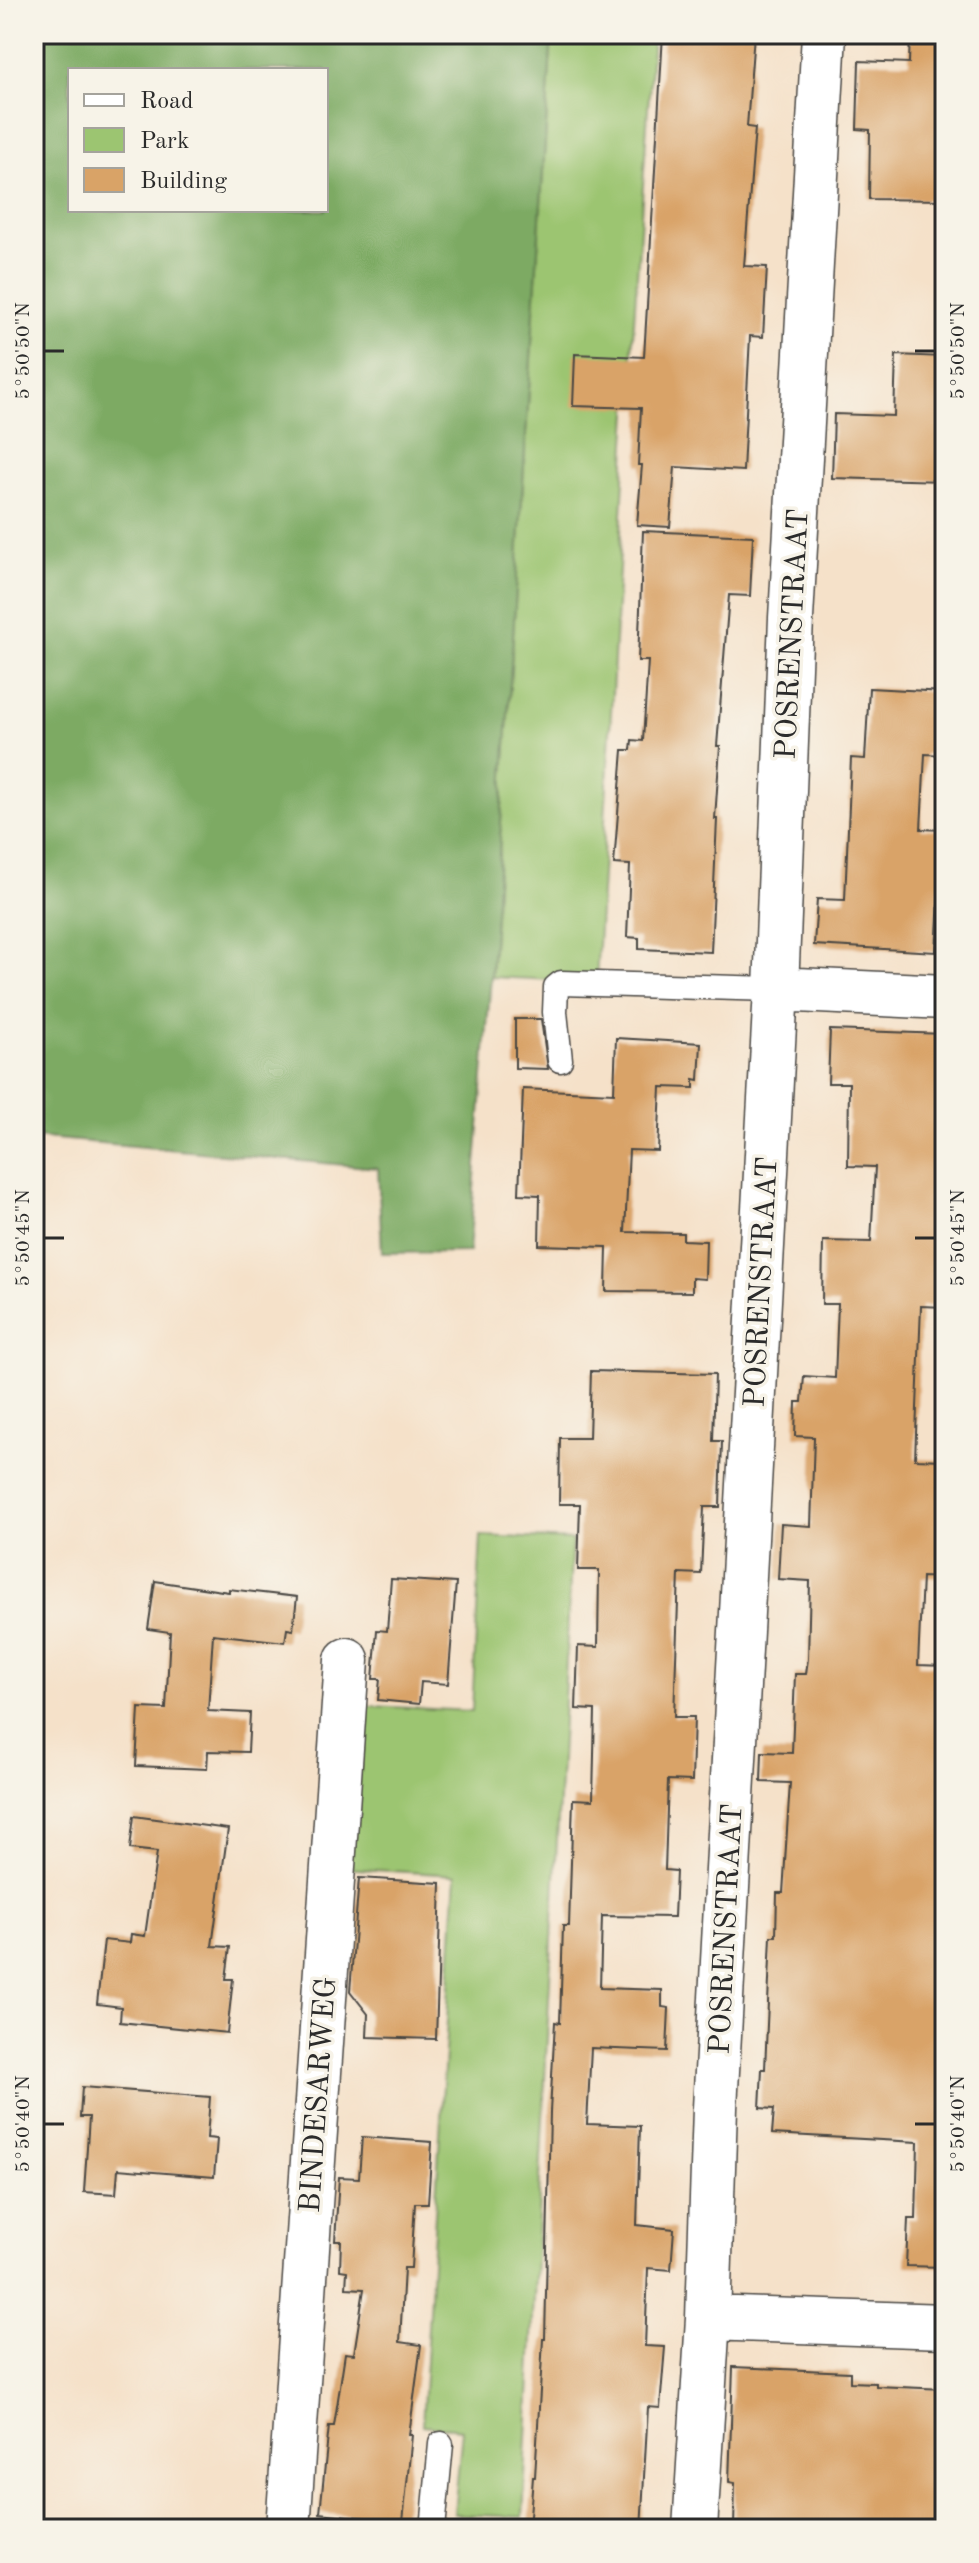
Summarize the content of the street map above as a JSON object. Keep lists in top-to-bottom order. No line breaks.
{"streets":{"street":["POSRENSTRAAT","BINDESARWEG"]},"legend":["Road","Park","Building"],"coordinates":["5°50'50\"N","5°50'45\"N","5°50'40\"N"]}
